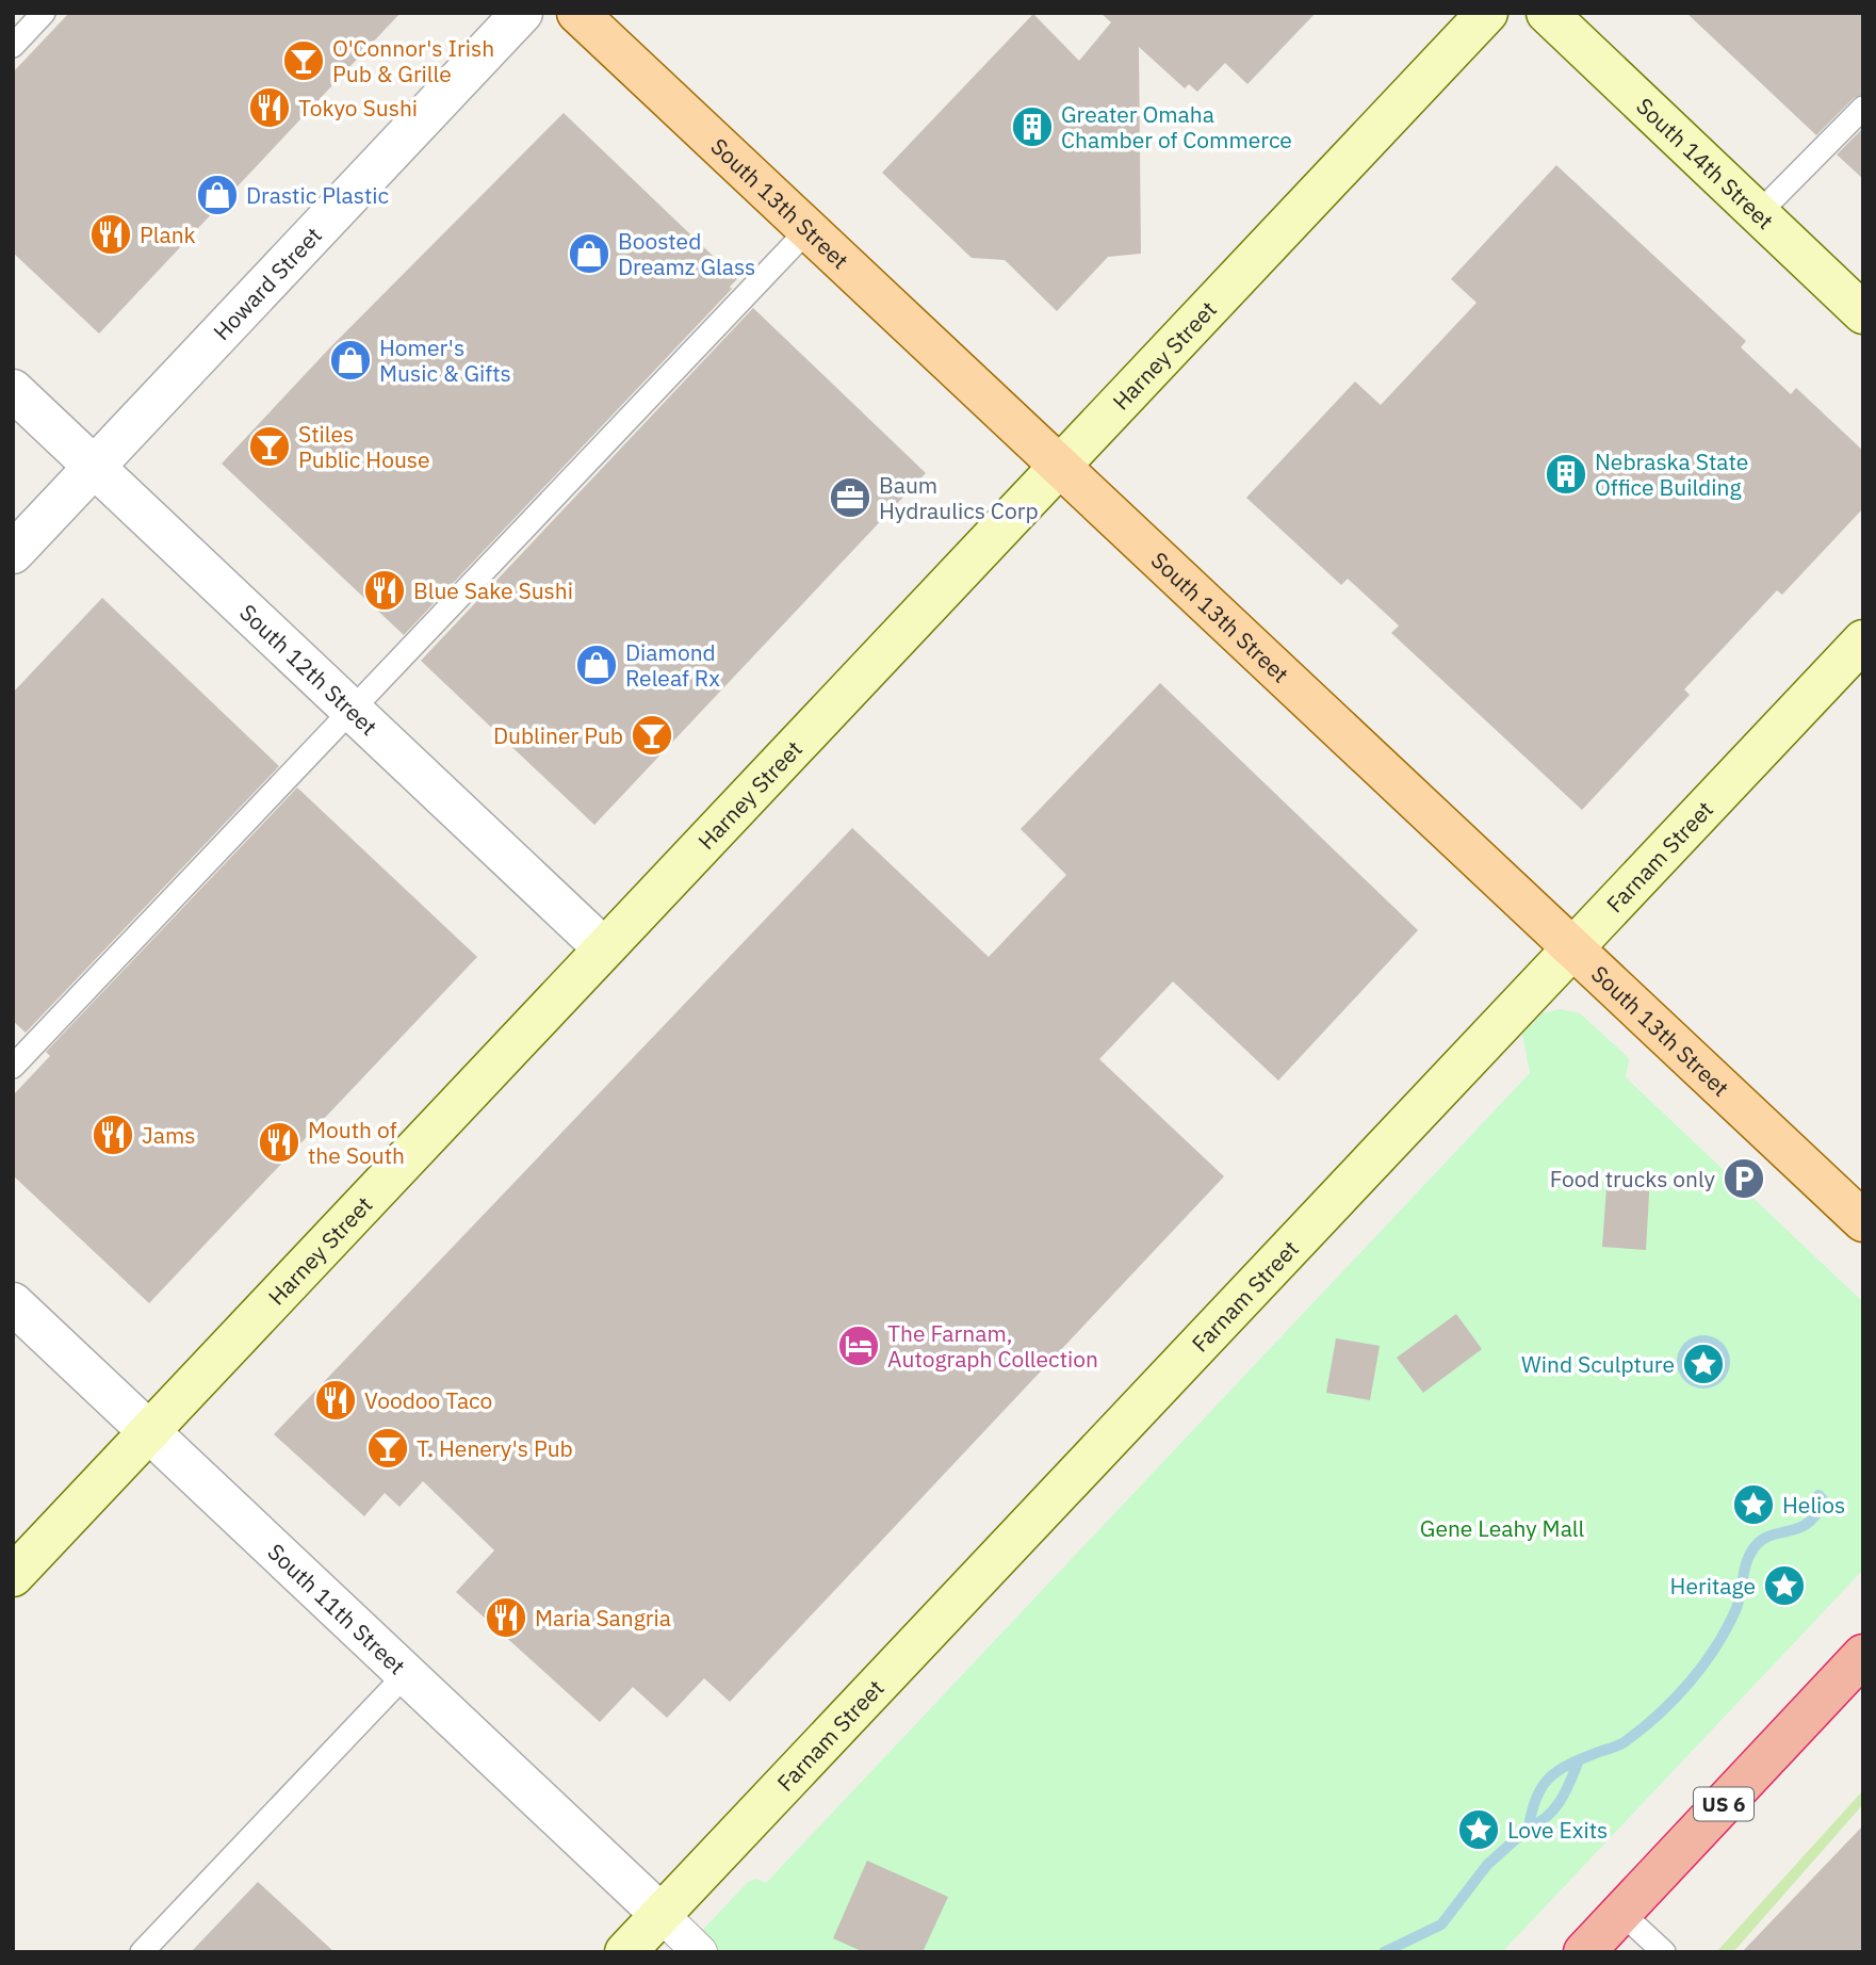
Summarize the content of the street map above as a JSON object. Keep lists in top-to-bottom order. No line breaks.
{"streets":{"highway":["US 6"],"main road":["South 14th Street","South 13th Street","Harney Street","Farnam Street"],"street":["Howard Street","South 12th Street","South 11th Street"]},"crossings":[["South 13th Street","Harney Street"],["South 13th Street","Farnam Street"],["Howard Street","South 12th Street"],["Harney Street","South 12th Street"],["Harney Street","South 11th Street"],["Farnam Street","South 11th Street"]],"parks":["Gene Leahy Mall"],"places":{"bar":["O'Connor's Irish Pub & Grille","Stiles Public House","Dubliner Pub","T. Henery's Pub"],"restaurant":["Tokyo Sushi","Plank","Blue Sake Sushi","Jams","Mouth of the South","Voodoo Taco","Maria Sangria"],"building":["Greater Omaha Chamber of Commerce","Nebraska State Office Building"],"shop":["Drastic Plastic","Boosted Dreamz Glass","Homer's Music & Gifts","Diamond Releaf Rx"],"office":["Baum Hydraulics Corp"],"parking":["Food trucks only"],"hotel":["The Farnam, Autograph Collection"],"place":["Wind Sculpture","Helios","Heritage","Love Exits"]}}
